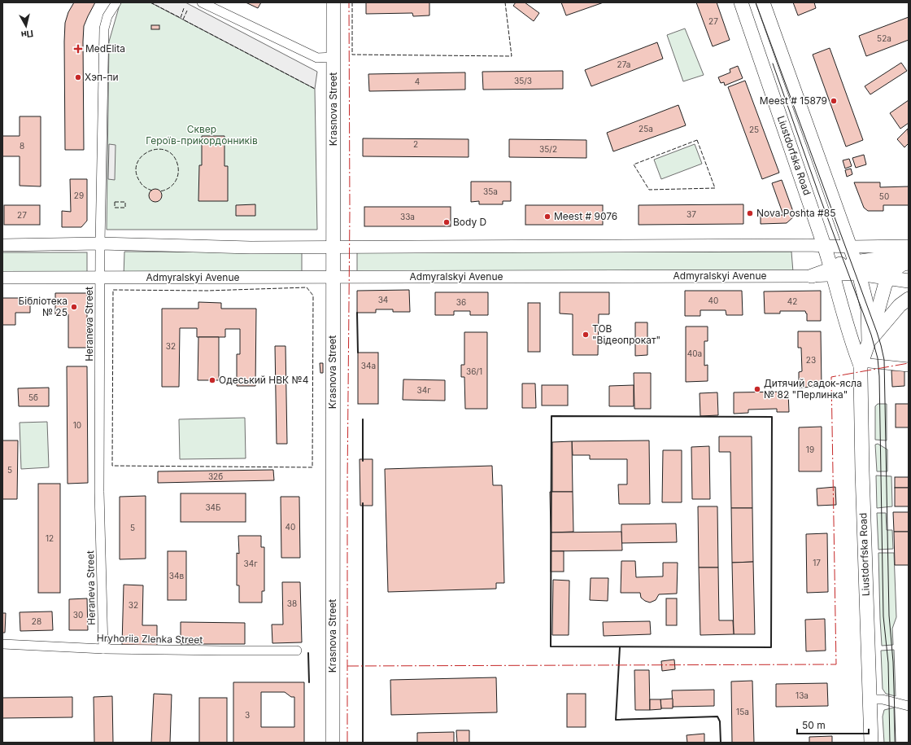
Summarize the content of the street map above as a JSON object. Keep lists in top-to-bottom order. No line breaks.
{"streets":{"main road":["Krasnova Street","Liustdorfska Road","Admyralskyi Avenue"],"street":["Heraneva Street","Hryhoriia Zlenka Street"]},"crossings":[["Krasnova Street","Admyralskyi Avenue"],["Admyralskyi Avenue","Heraneva Street"],["Heraneva Street","Hryhoriia Zlenka Street"]],"parks":["Сквер Героїв-прикордонників"],"places":{"health":["MedElita"],"other":["Хэп-пи","Meest # 15879","Nova Poshta #85","Meest # 9076","Body D","Бібліотека № 25","ТОВ \"Відеопрокат\"","Одеський НВК №4","Дитячий садок-ясла № 82 \"Перлинка\""]},"house_numbers":["27","52а","27а","35/3","4","25а","25","2","8","35/2","35а","29","50","37","27","33а","34","40","42","36","32","40а","23","34а","36/1","34г","5б","10","19","5","32б","34Б","40","5","12","17","34г","34в","38","32","30","28","13а","15а","3"],"scale_bar":"50 m","north":"bottom"}
